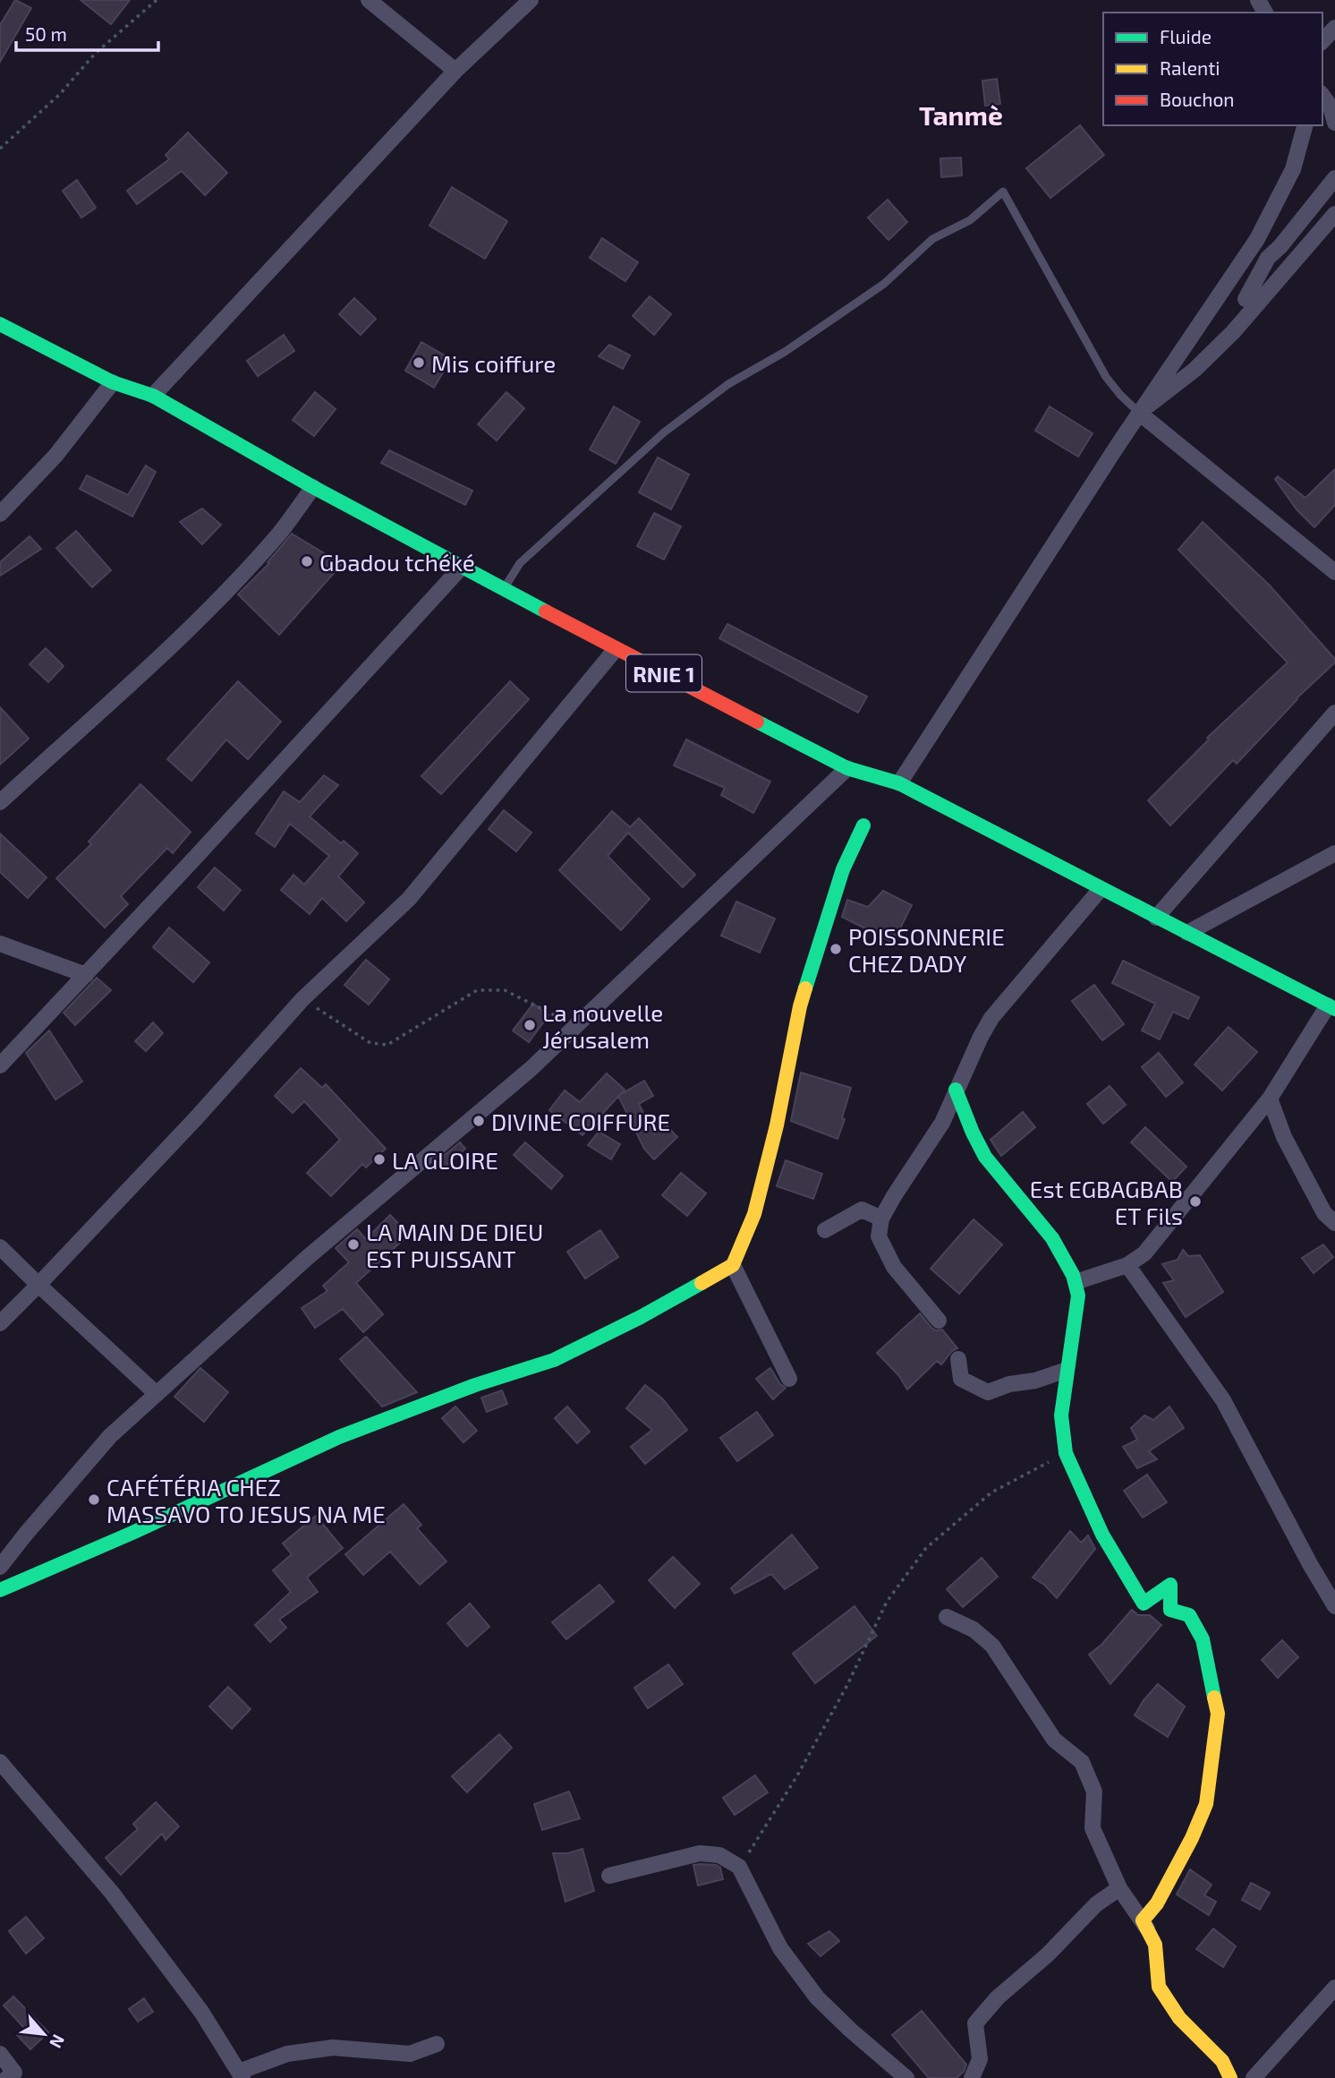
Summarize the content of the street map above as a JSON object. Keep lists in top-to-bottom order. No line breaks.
{"streets":{"main road":["RNIE 1"]},"districts":["Tanmè"],"places":["Mis coiffure","Gbadou tchéké","POISSONNERIE CHEZ DADY","La nouvelle Jérusalem","DIVINE COIFFURE","LA GLOIRE","Est EGBAGBAB ET Fils","LA MAIN DE DIEU EST PUISSANT","CAFÉTÉRIA CHEZ MASSAVO TO JESUS NA ME"],"legend":["Fluide","Ralenti","Bouchon"],"scale_bar":"50 m","north":"bottom right"}
